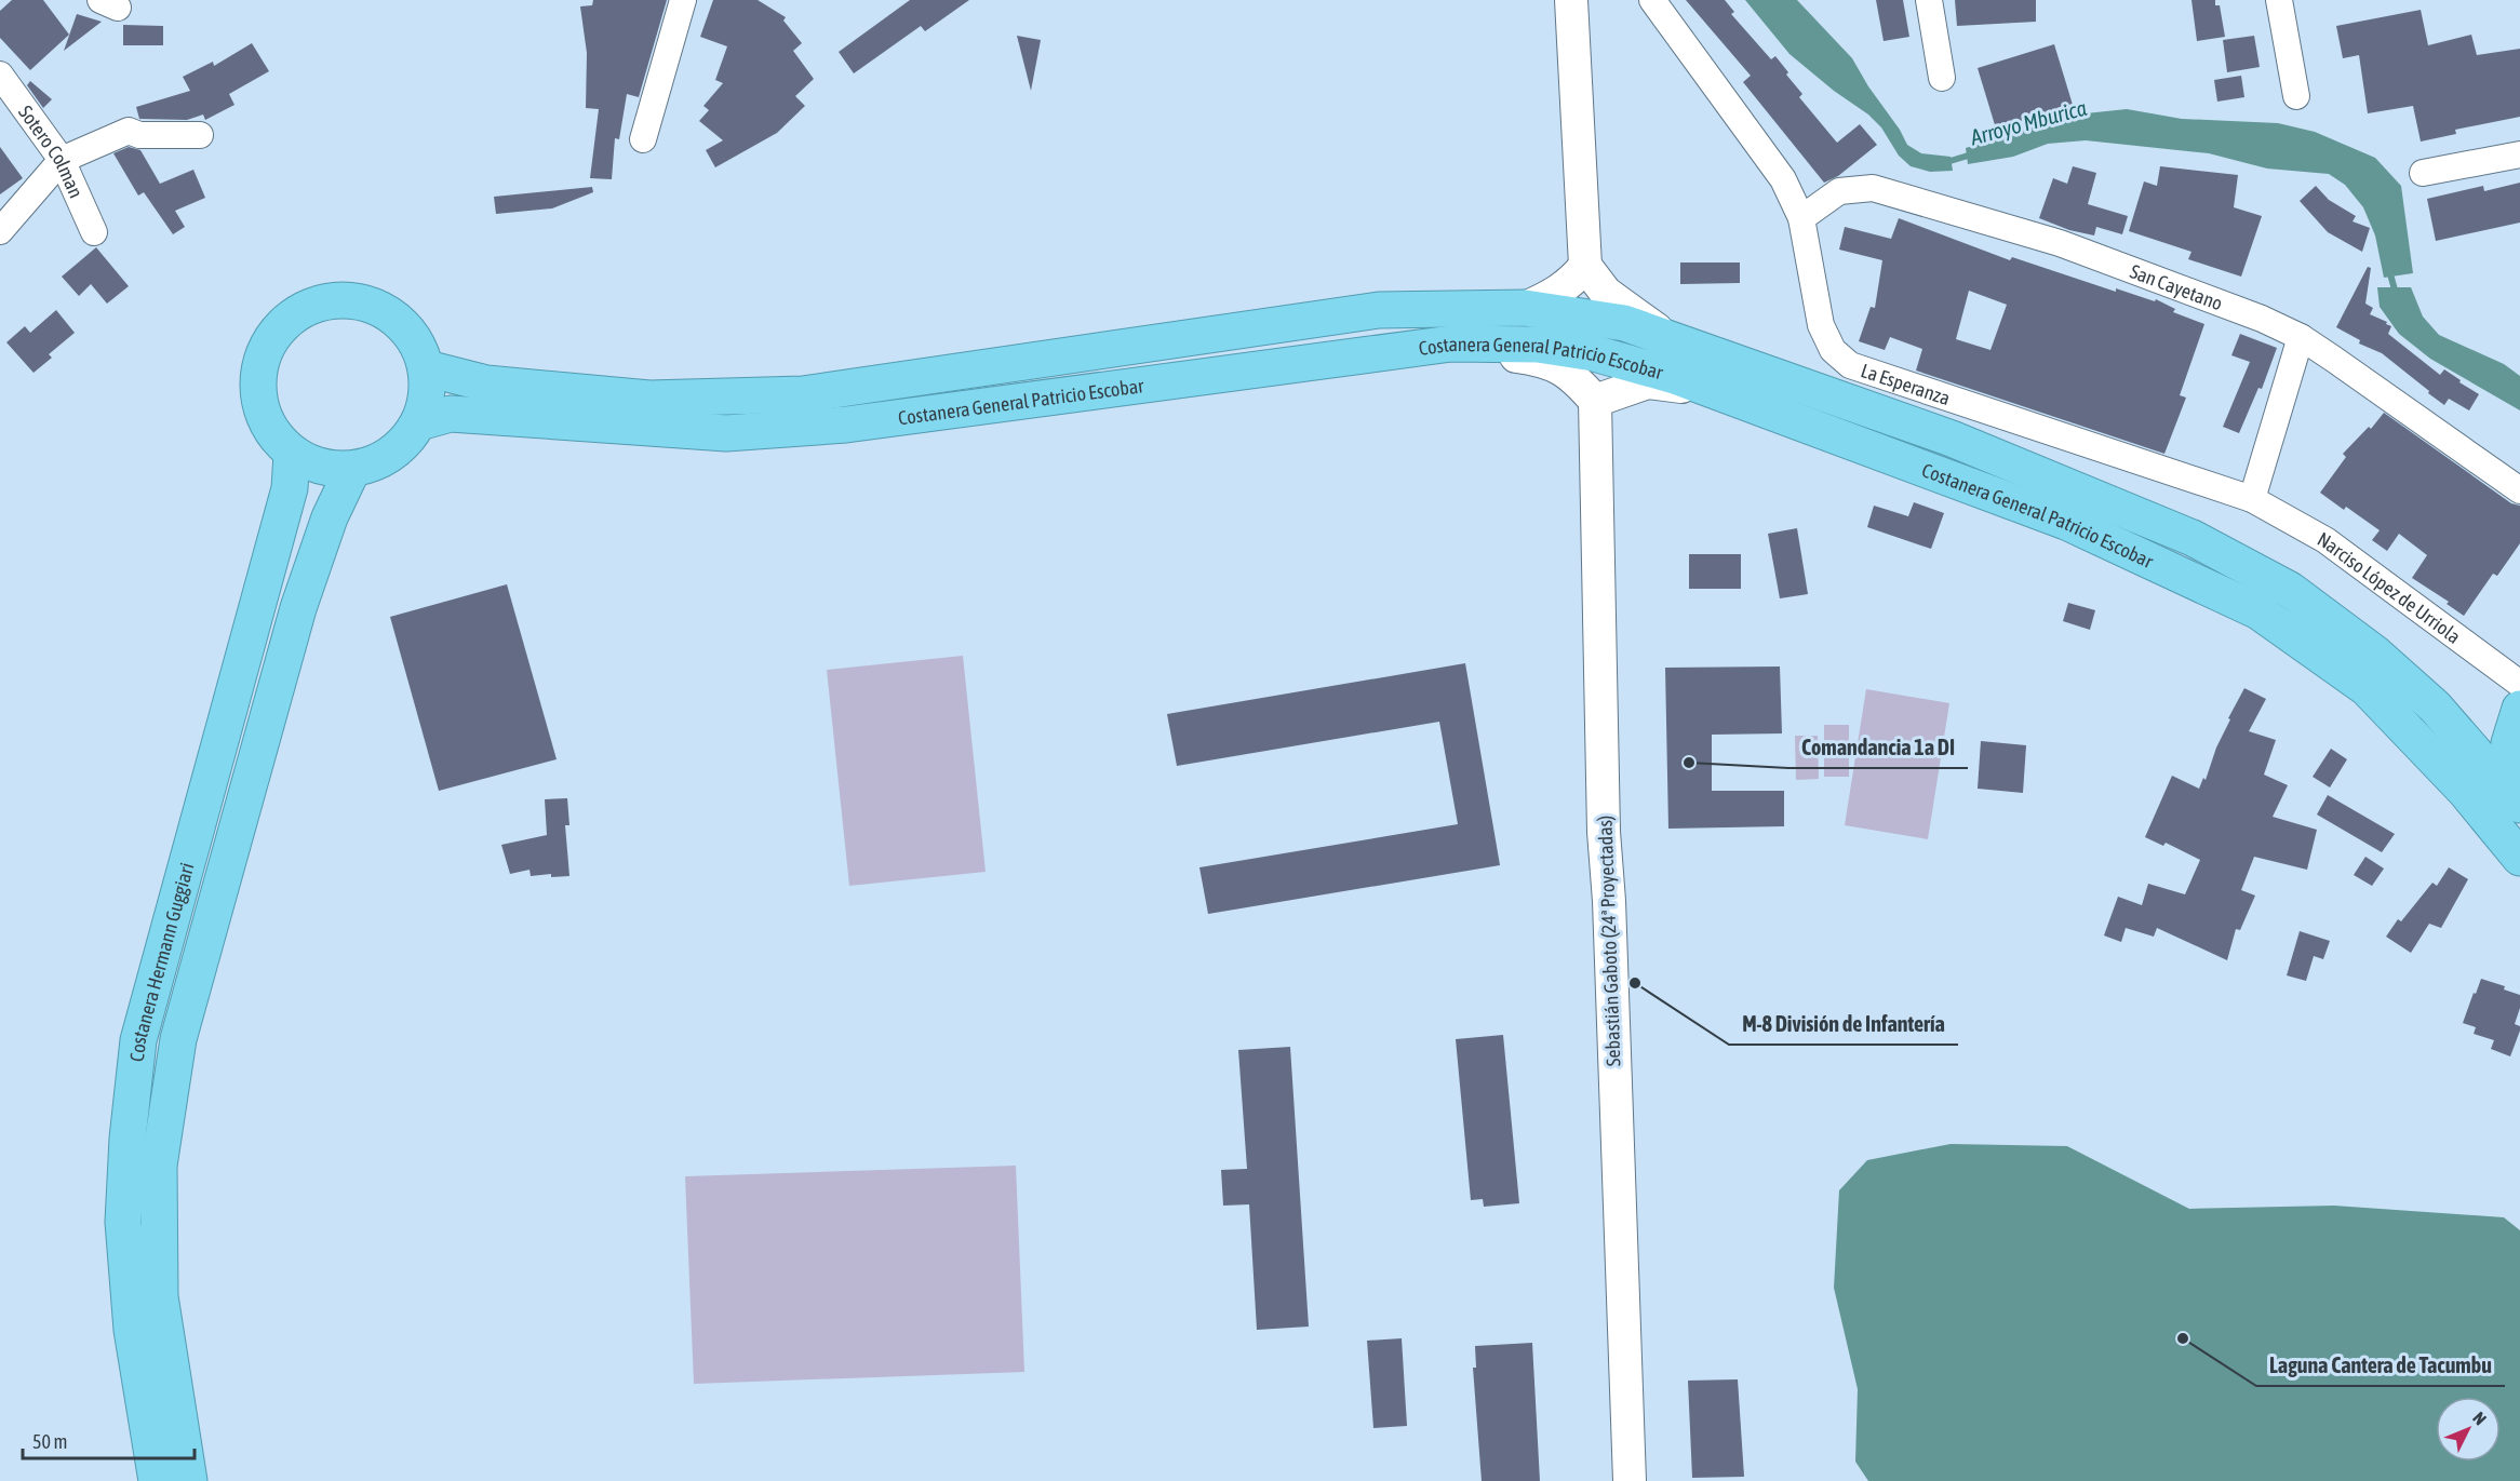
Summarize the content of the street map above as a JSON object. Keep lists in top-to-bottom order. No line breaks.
{"streets":{"highway":["Costanera General Patricio Escobar","Costanera Hermann Guggiari"],"street":["Sotero Colman","San Cayetano","La Esperanza","Narciso López de Urriola","Sebastián Gaboto (24ª Proyectadas)"]},"crossings":[["San Cayetano","La Esperanza"],["Costanera General Patricio Escobar","Costanera Hermann Guggiari"],["La Esperanza","Narciso López de Urriola"]],"water":["Arroyo Mburica"],"places":["Comandancia 1a DI","M-8 División de Infantería","Laguna Cantera de Tacumbu"],"scale_bar":"50 m","north":"top right"}
